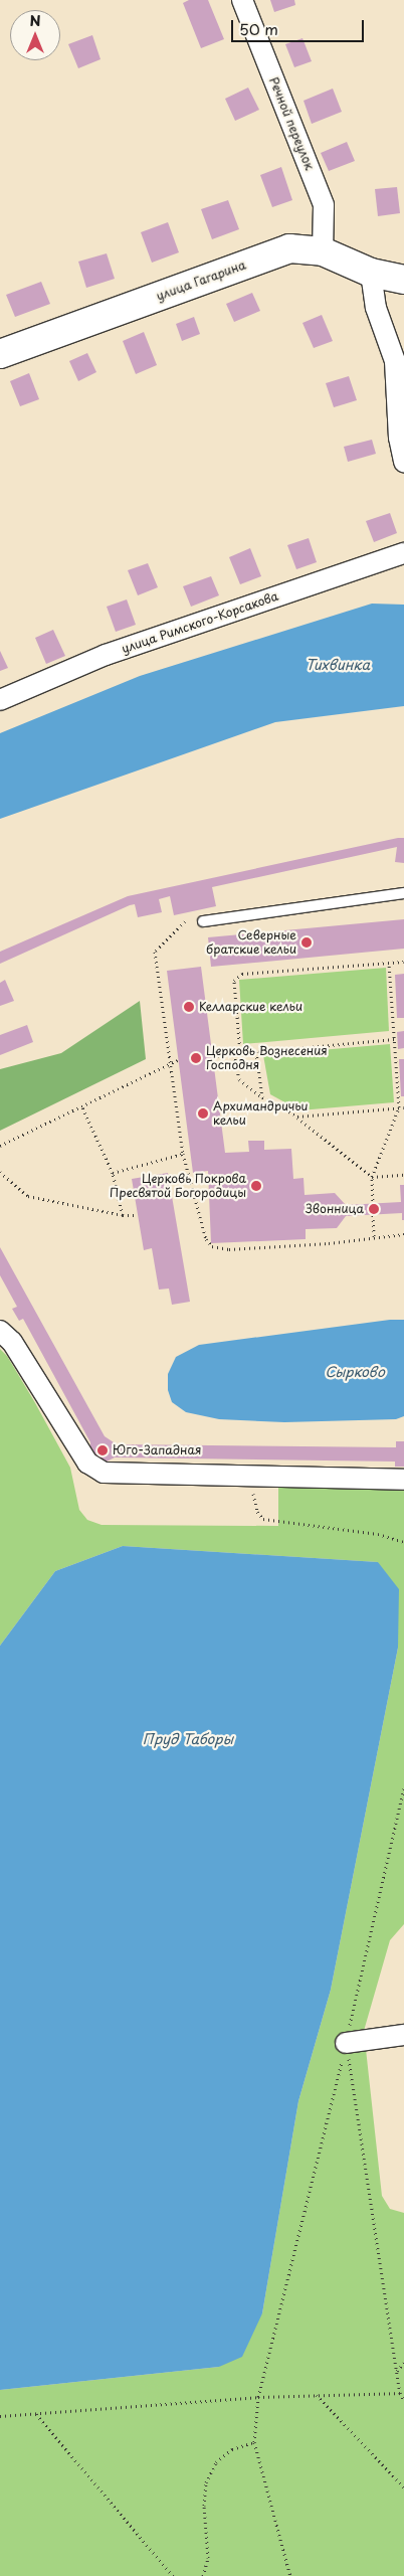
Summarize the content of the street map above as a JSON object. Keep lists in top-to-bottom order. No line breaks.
{"streets":{"street":["Речной переулок","улица Гагарина","улица Римского-Корсакова"]},"crossings":[["Речной переулок","улица Гагарина"]],"water":["Тихвинка","Сырково","Пруд Таборы"],"places":["Северные братские кельи","Келларские кельи","Церковь Вознесения Господня","Архимандричьи кельи","Церковь Покрова Пресвятой Богородицы","Звонница","Юго-Западная"],"scale_bar":"50 m","north":"top"}
